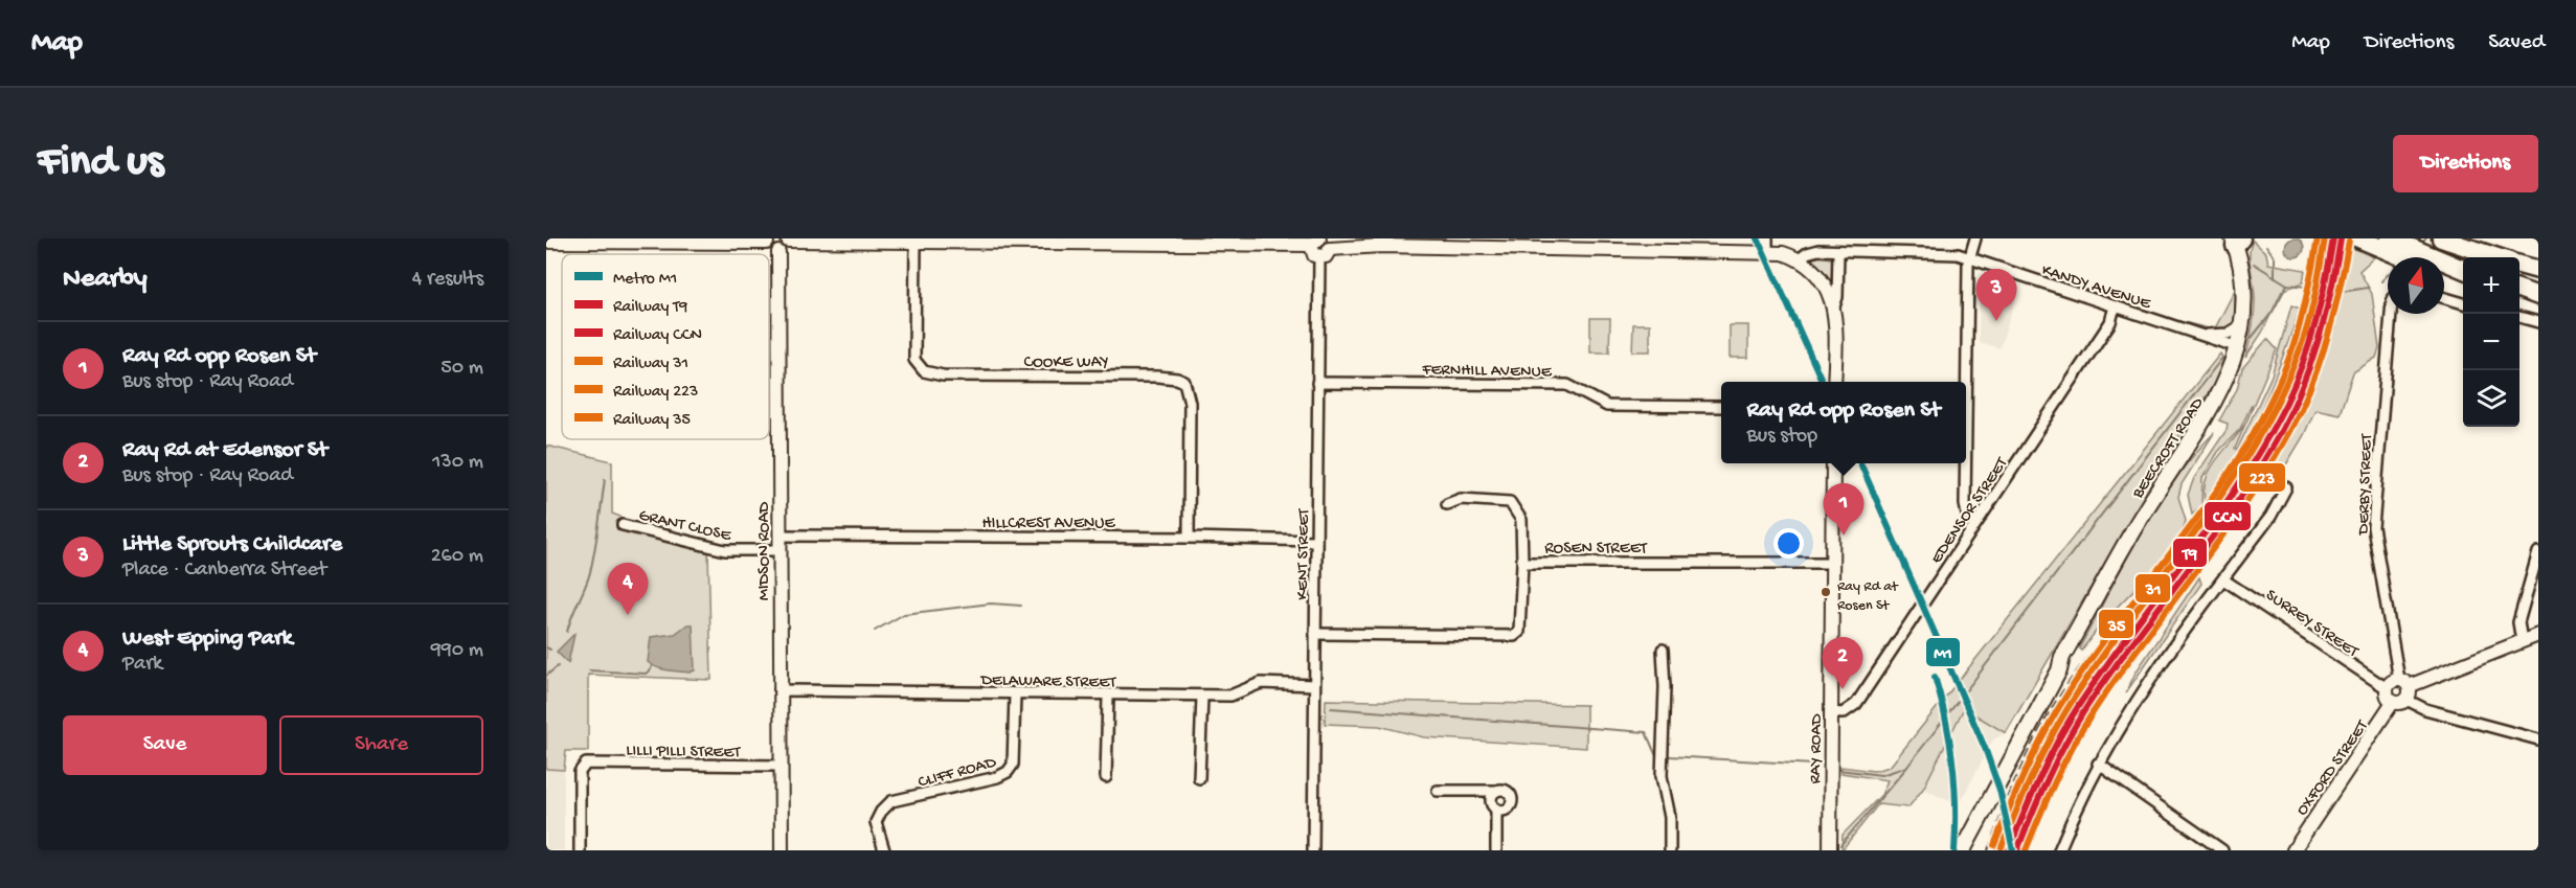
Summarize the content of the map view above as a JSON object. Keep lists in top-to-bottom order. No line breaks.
{"streets":{"main road":["BEECROFT ROAD"],"street":["KANDY AVENUE","COOKE WAY","FERNHILL AVENUE","DERBY STREET","EDENSOR STREET","HILLCREST AVENUE","GRANT CLOSE","ROSEN STREET","MIDSON ROAD","KENT STREET","SURREY STREET","DELAWARE STREET","LILLI PILLI STREET","RAY ROAD","OXFORD STREET","CLIFF ROAD"]},"crossings":[["KANDY AVENUE","BEECROFT ROAD"],["KANDY AVENUE","EDENSOR STREET"],["COOKE WAY","HILLCREST AVENUE"],["FERNHILL AVENUE","KENT STREET"],["DERBY STREET","OXFORD STREET"],["EDENSOR STREET","RAY ROAD"],["HILLCREST AVENUE","MIDSON ROAD"],["HILLCREST AVENUE","KENT STREET"],["GRANT CLOSE","MIDSON ROAD"],["ROSEN STREET","KENT STREET"],["ROSEN STREET","RAY ROAD"],["MIDSON ROAD","DELAWARE STREET"],["MIDSON ROAD","LILLI PILLI STREET"],["KENT STREET","DELAWARE STREET"],["DELAWARE STREET","CLIFF ROAD"]],"places":["Ray Rd at Rosen St"],"lines":["metro line M1","rail line T9","rail line 31","rail line 35","rail line CCN","rail line 223"],"legend":["Metro M1","Railway T9","Railway CCN","Railway 31","Railway 223","Railway 35"],"north":"top","page":{"header":"Map","nav":["Map","Directions","Saved"],"buttons":["Directions",["Save","Share"]],"title":"Find us","heading":["Nearby","4 results"],"map_buttons":["+","−"],"pins":["3","1","4","2"],"list":[{"mark":"1","name":"Ray Rd opp Rosen St","note":"Bus stop · Ray Road","value":"50 m"},{"mark":"2","name":"Ray Rd at Edensor St","note":"Bus stop · Ray Road","value":"130 m"},{"mark":"3","name":"Little Sprouts Childcare","note":"Place · Canberra Street","value":"260 m"},{"mark":"4","name":"West Epping Park","note":"Park","value":"990 m"}],"popup":["Ray Rd opp Rosen St","Bus stop"]}}
